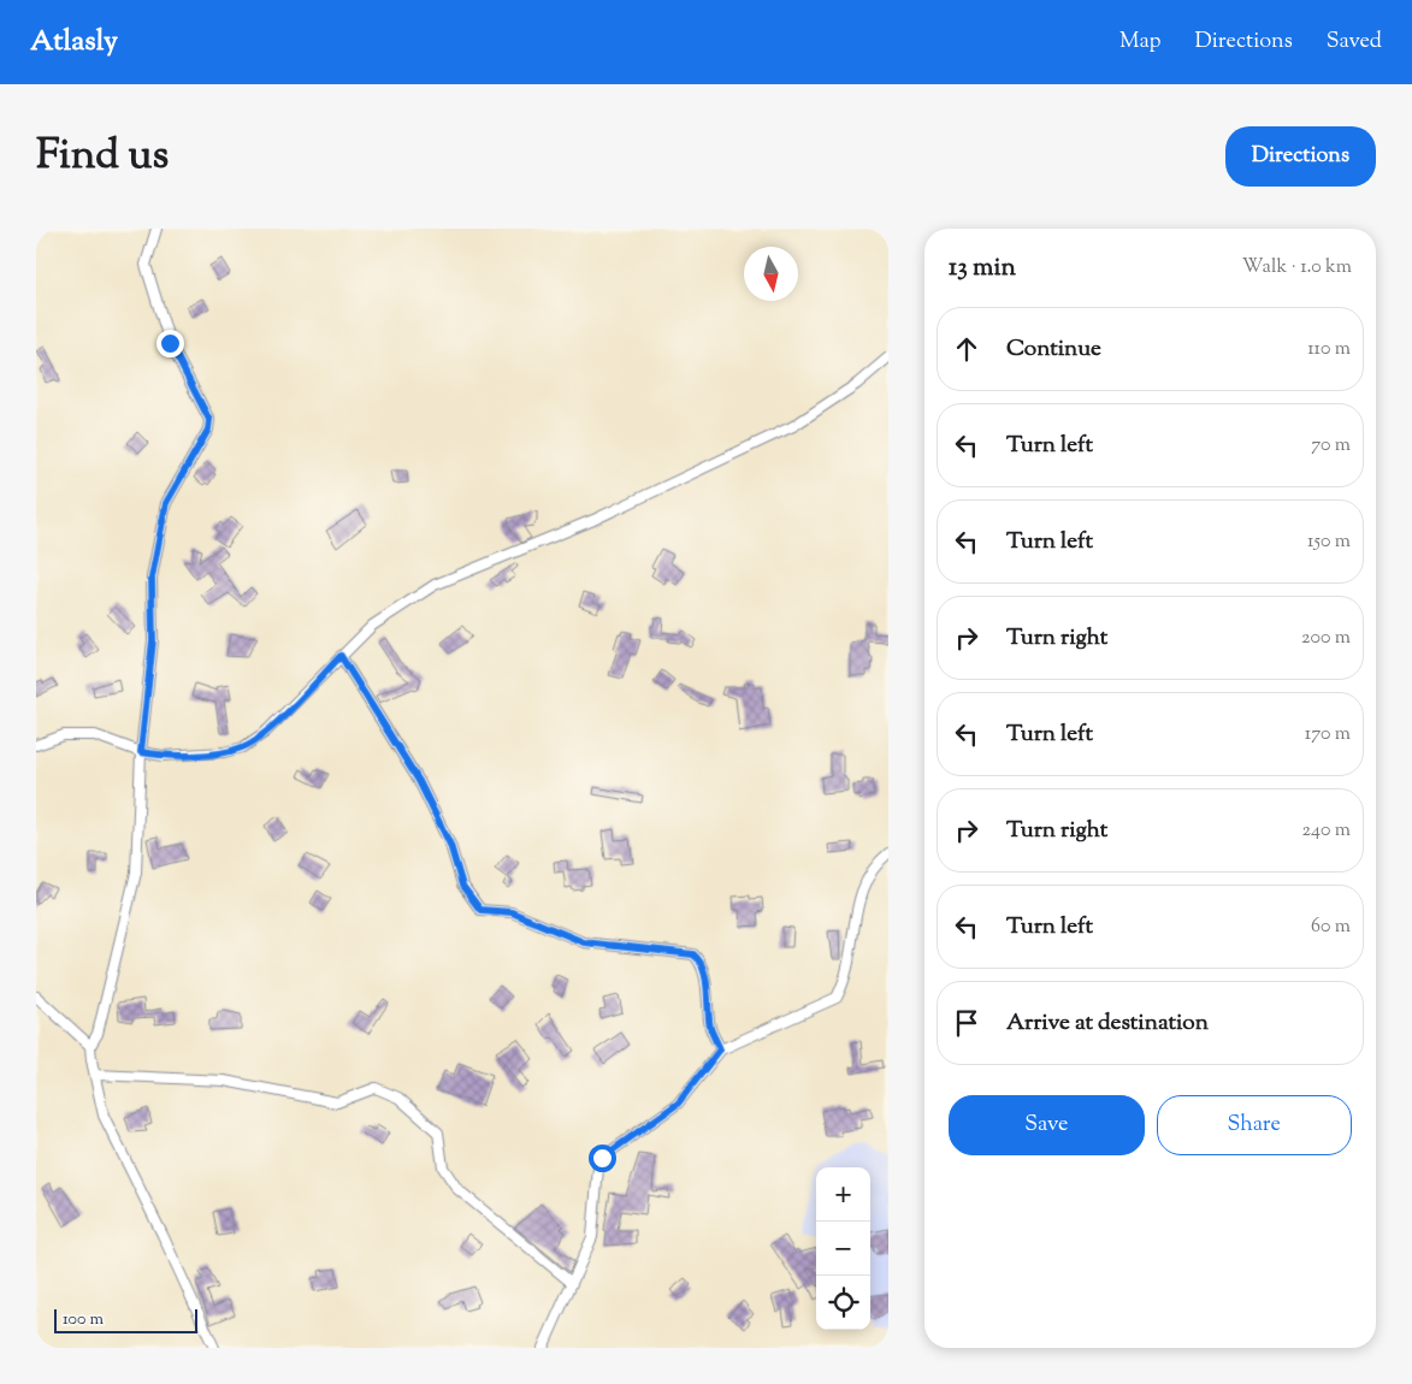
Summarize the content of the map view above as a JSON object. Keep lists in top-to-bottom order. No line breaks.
{"scale_bar":"100 m","north":"bottom","page":{"header":"Atlasly","nav":["Map","Directions","Saved"],"title":"Find us","buttons":["Directions",["Save","Share"]],"heading":["13 min","Walk · 1.0 km"],"list":[["Continue","110 m"],["Turn left","70 m"],["Turn left","150 m"],["Turn right","200 m"],["Turn left","170 m"],["Turn right","240 m"],["Turn left","60 m"],"Arrive at destination"],"map_buttons":["+","−"],"scale":"100 m"}}
